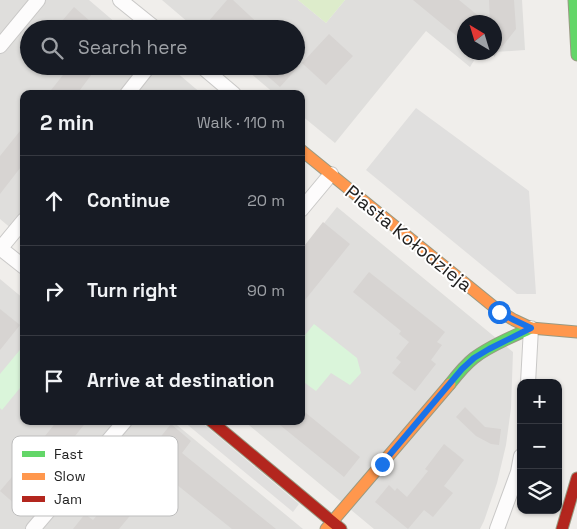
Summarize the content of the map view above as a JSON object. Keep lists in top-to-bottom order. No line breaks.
{"streets":{"street":["Piasta Kołodzieja"]},"legend":["Fast","Slow","Jam"],"north":"top left","page":{"search":"Search here","heading":["2 min","Walk · 110 m"],"list":[["Continue","20 m"],["Turn right","90 m"],"Arrive at destination"],"map_buttons":["+","−"]}}
